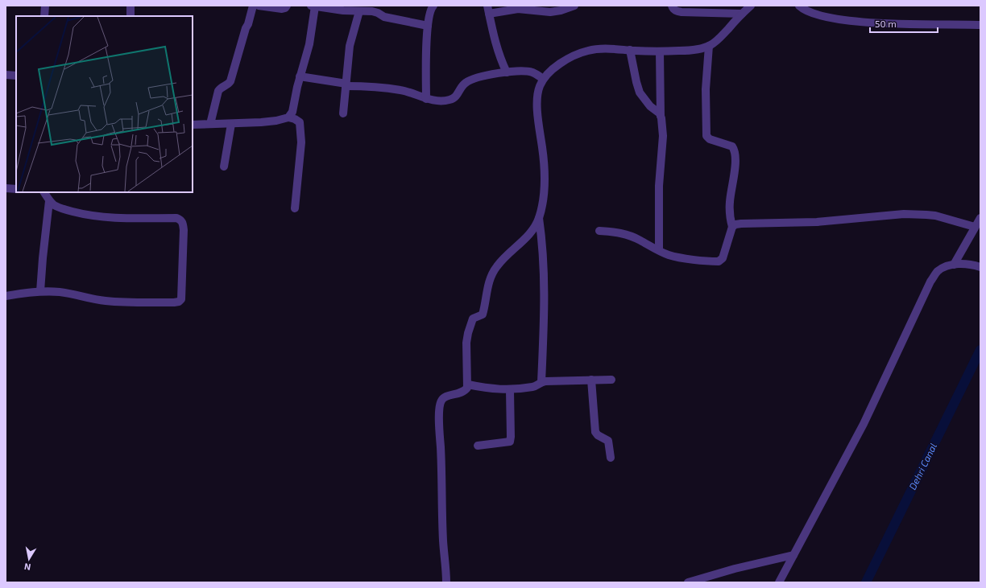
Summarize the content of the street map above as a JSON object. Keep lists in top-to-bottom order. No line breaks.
{"water":["Dehri Canal"],"scale_bar":"50 m","north":"bottom"}
